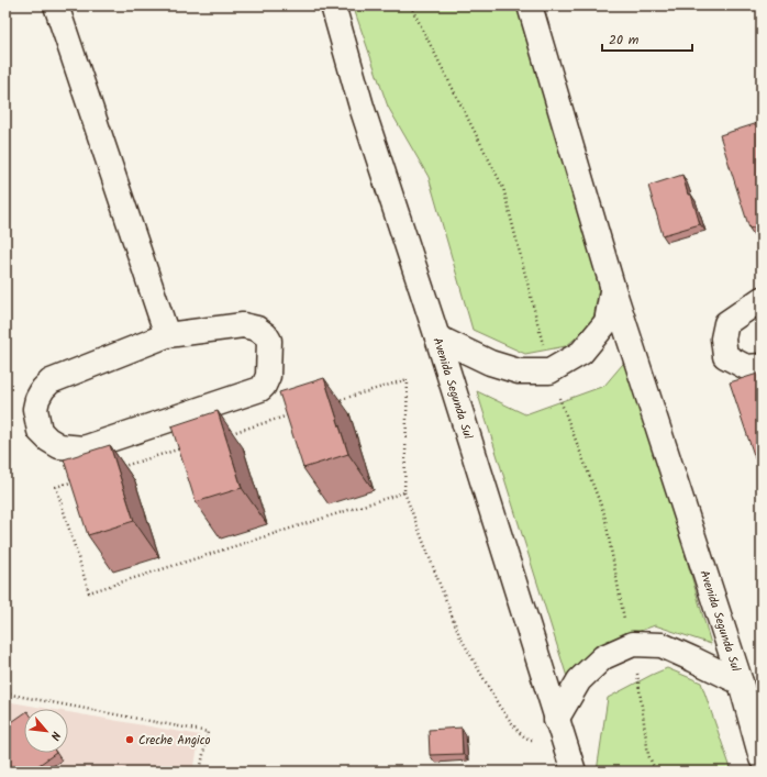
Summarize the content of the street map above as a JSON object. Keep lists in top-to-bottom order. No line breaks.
{"streets":{"main road":["Avenida Segunda Sul"]},"places":["Creche Angico"],"scale_bar":"20 m","north":"bottom right"}
